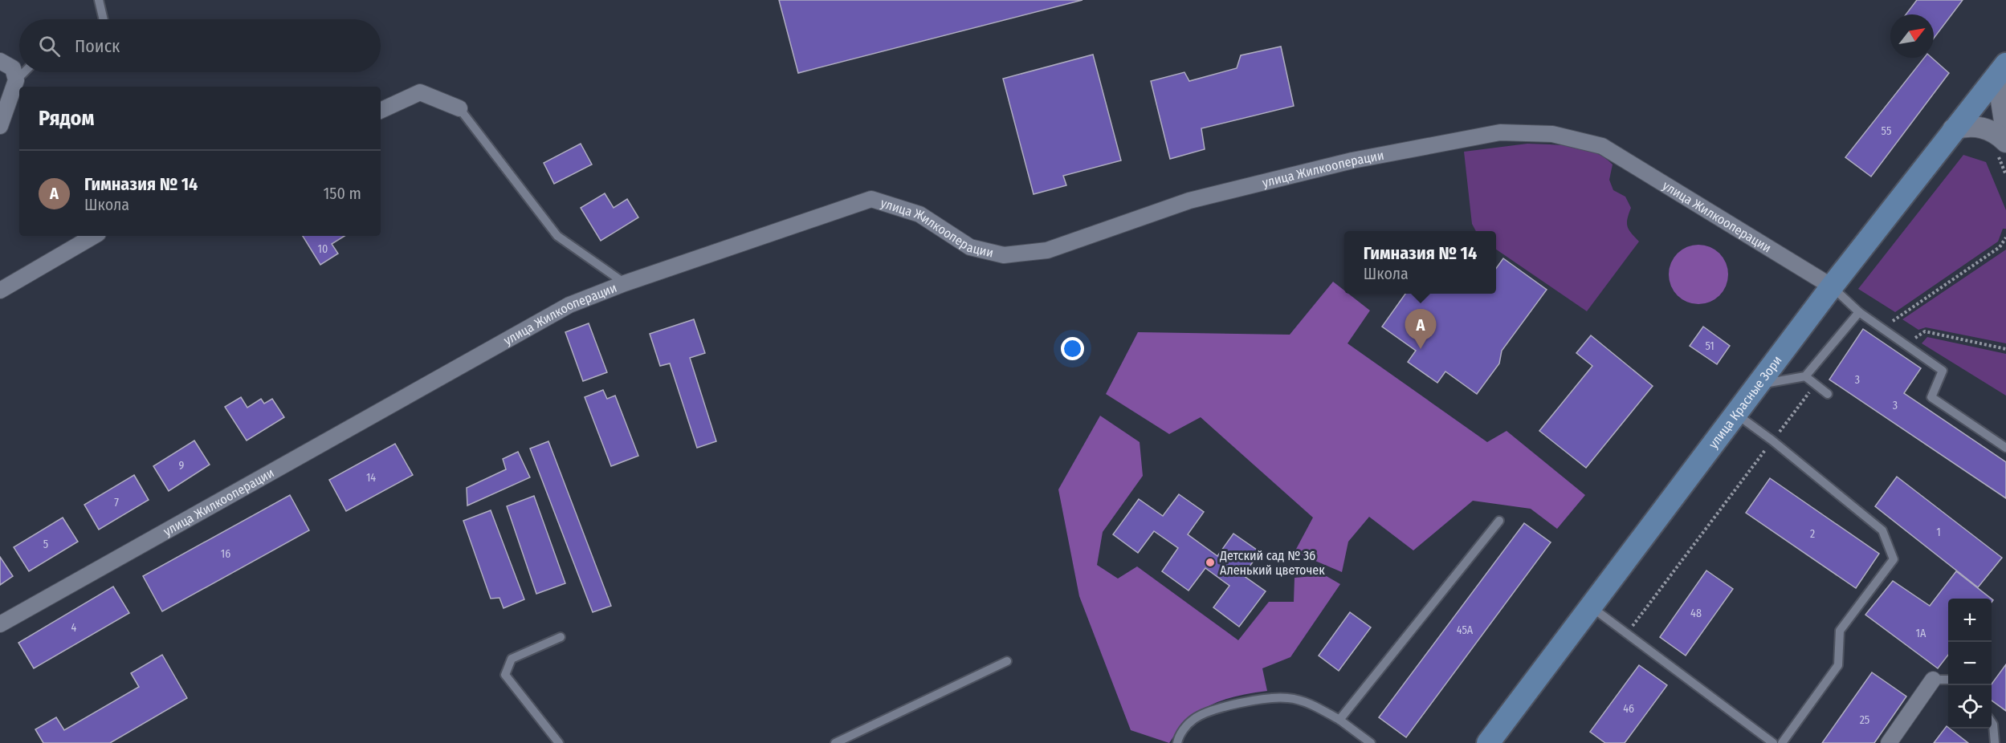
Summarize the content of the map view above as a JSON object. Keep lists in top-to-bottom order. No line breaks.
{"streets":{"main road":["улица Красные Зори"],"street":["улица Жилкооперации"]},"crossings":[["улица Жилкооперации","улица Красные Зори"]],"places":["Детский сад № 36 Аленький цветочек"],"house_numbers":["55","10","51","3","3","9","14","7","1","2","5","16","48","4","45А","1А","46","25"],"north":"top right","page":{"search":"Поиск","heading":"Рядом","list":[{"mark":"A","name":"Гимназия № 14","note":"Школа","value":"150 m"}],"popup":["Гимназия № 14","Школа"],"pins":"A","map_buttons":["+","−"]}}
